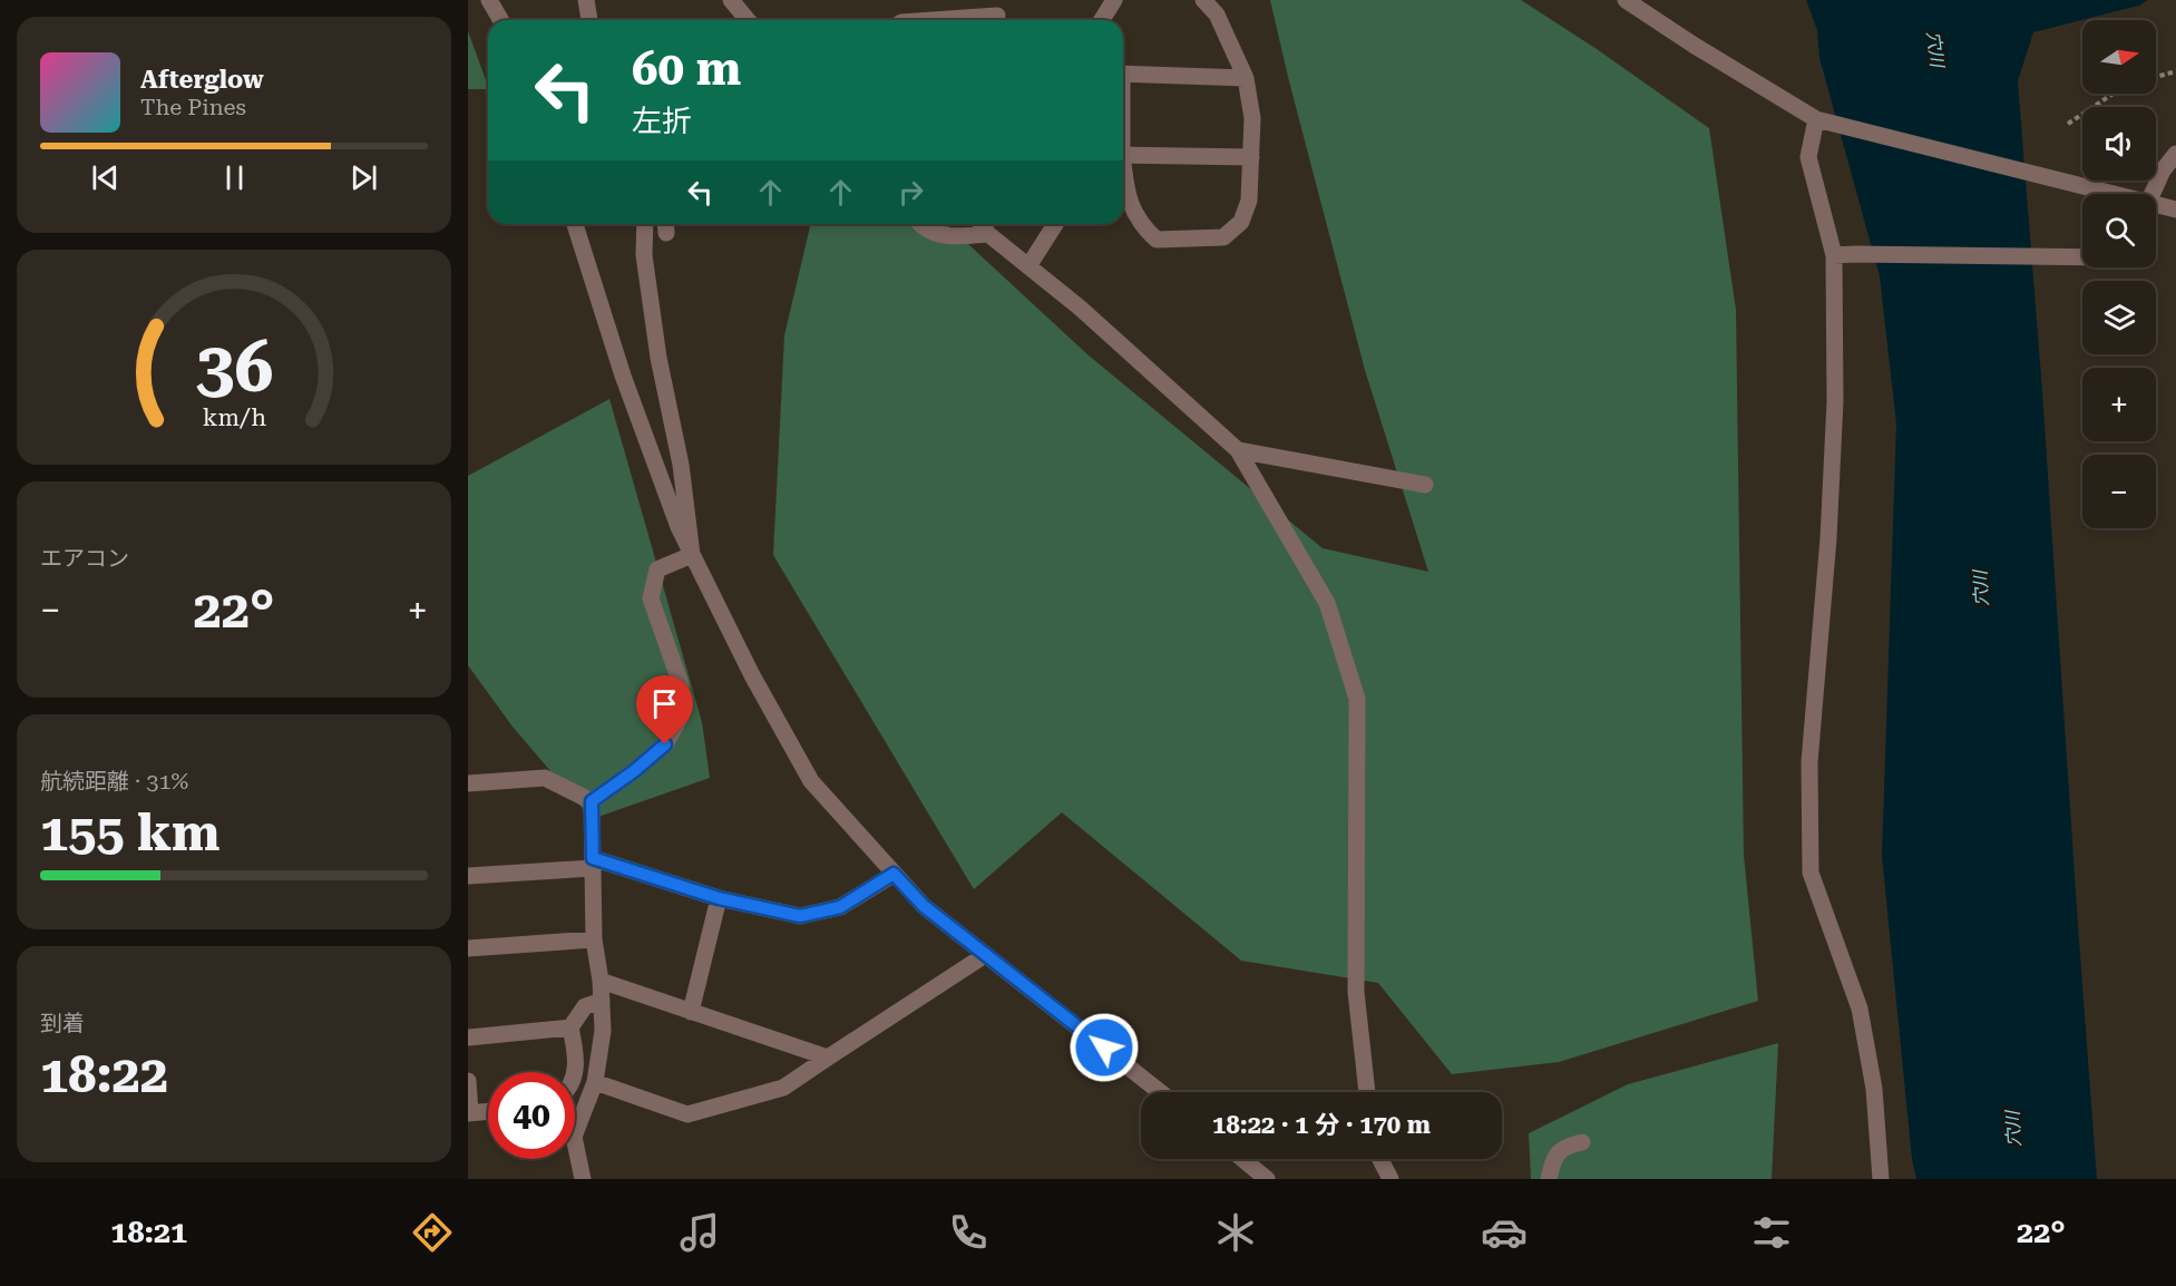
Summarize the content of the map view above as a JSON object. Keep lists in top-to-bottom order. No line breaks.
{"water":["穴川"],"north":"right","page":{"map_buttons":["+","−"],"turn":["60 m","左折"],"song":["Afterglow","The Pines"],"tile":["エアコン",["航続距離 · 31%","155 km"],["到着","18:22"]],"heat":["−","22°","+"],"limit":"40","trip":"18:22 · 1 分 · 170 m","tabs":["18:21","22°"],"gauge":["36","km/h"]}}
